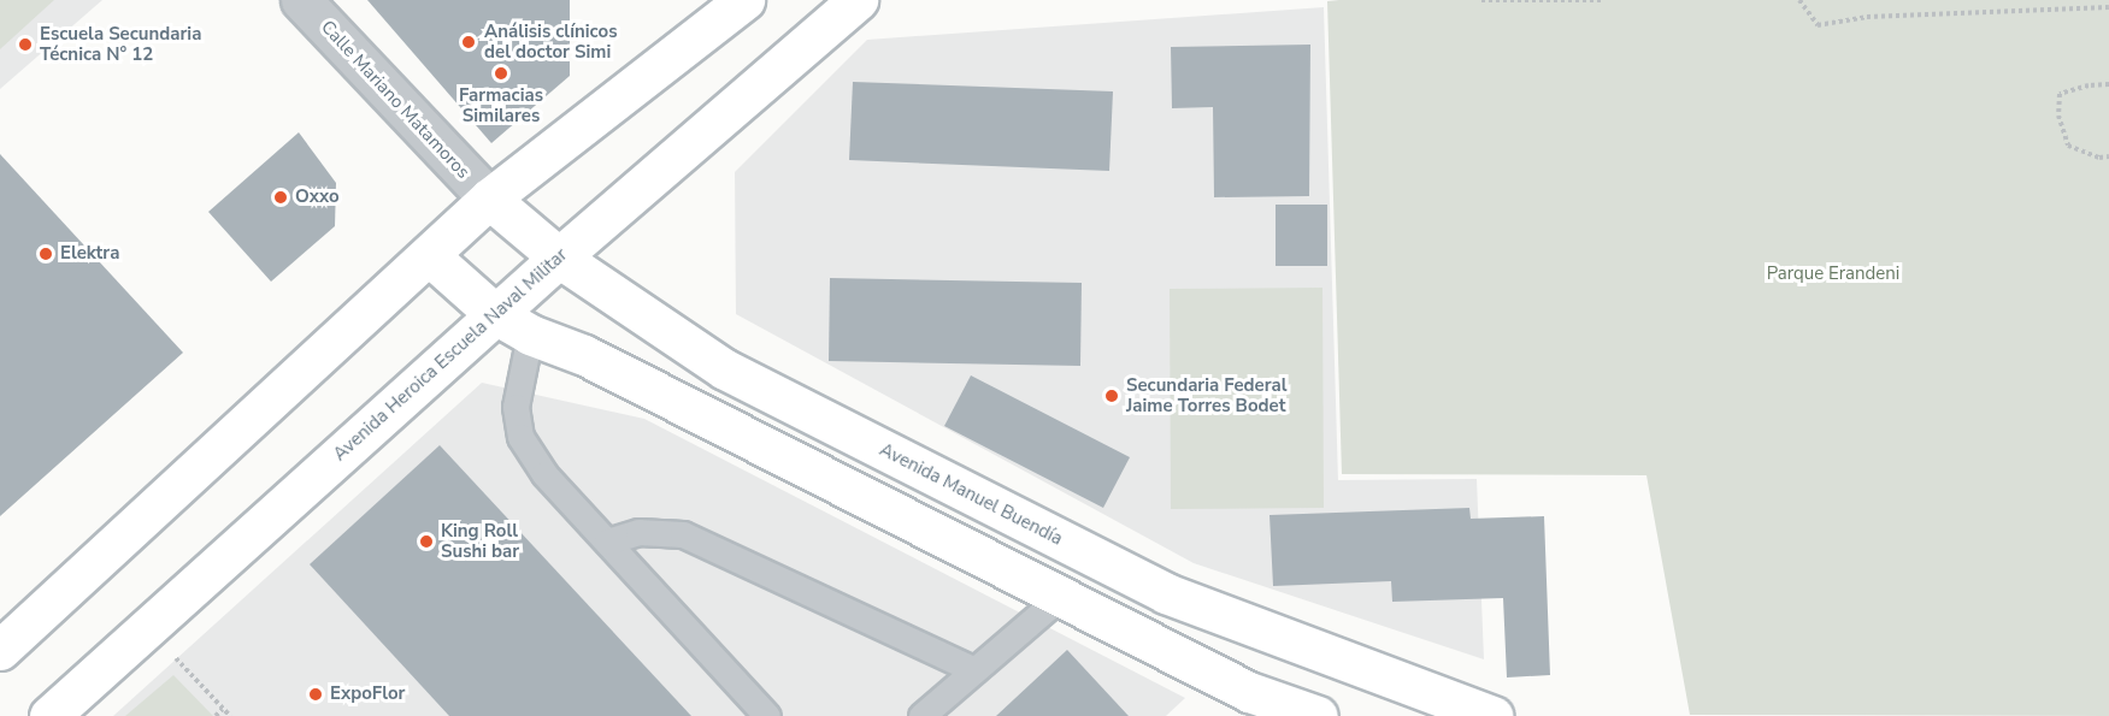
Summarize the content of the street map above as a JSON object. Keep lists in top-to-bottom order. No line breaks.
{"streets":{"street":["Calle Mariano Matamoros","Avenida Heroica Escuela Naval Militar","Avenida Manuel Buendía"]},"crossings":[["Calle Mariano Matamoros","Avenida Manuel Buendía"],["Avenida Heroica Escuela Naval Militar","Avenida Manuel Buendía"]],"parks":["Parque Erandeni"],"places":["Análisis clínicos del doctor Simi","Escuela Secundaria Técnica N° 12","Farmacias Similares","Oxxo","Elektra","Secundaria Federal Jaime Torres Bodet","King Roll Sushi bar","ExpoFlor"]}
